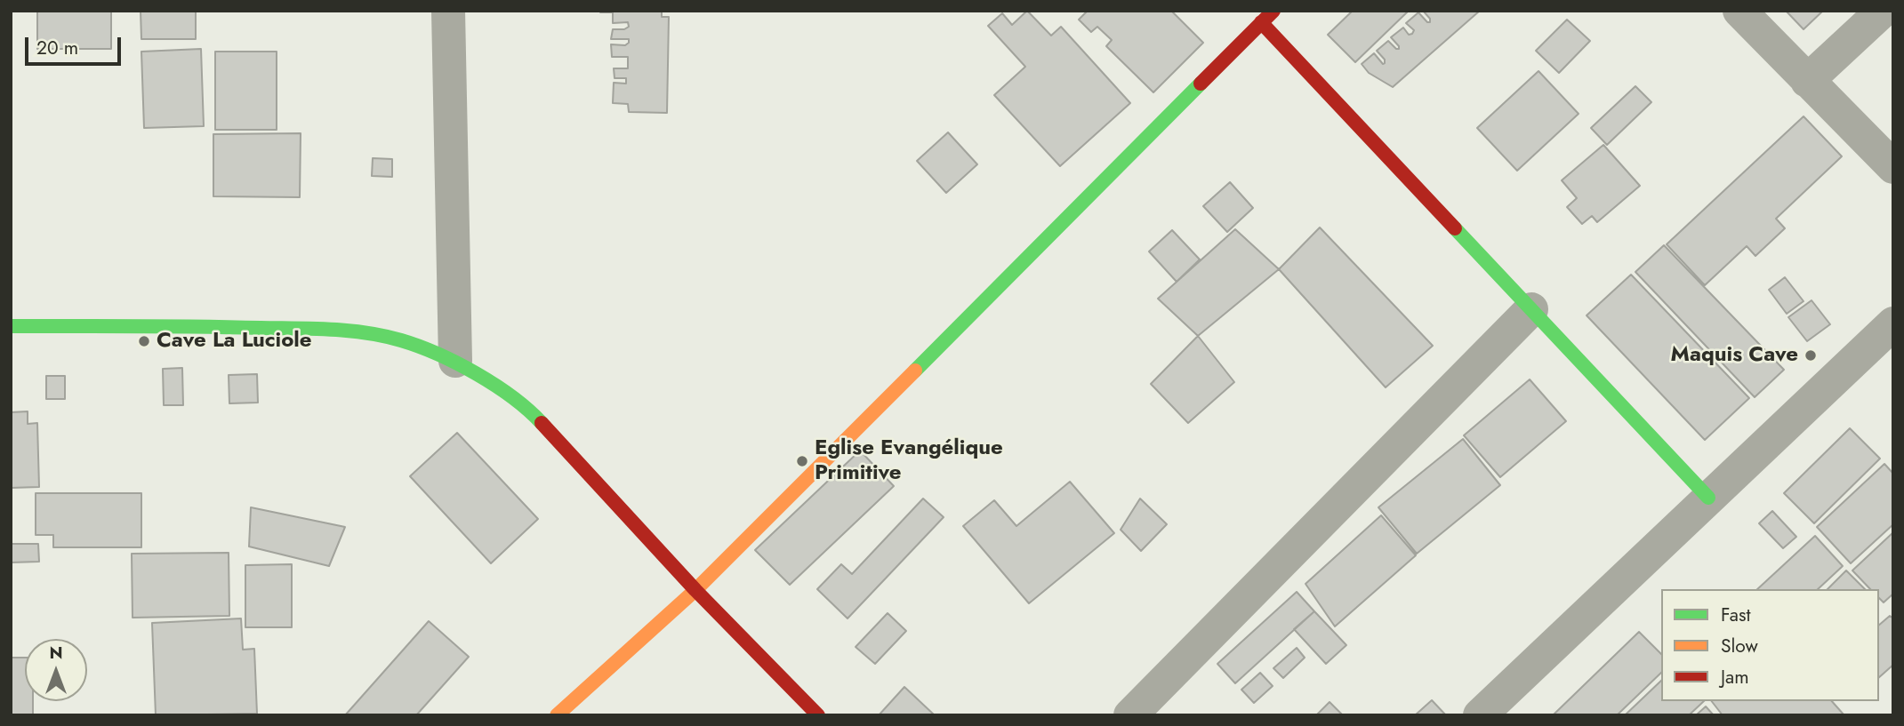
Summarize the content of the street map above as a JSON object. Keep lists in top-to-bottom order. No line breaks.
{"places":["Cave La Luciole","Maquis Cave","Eglise Evangélique Primitive"],"legend":["Fast","Slow","Jam"],"scale_bar":"20 m","north":"top"}
